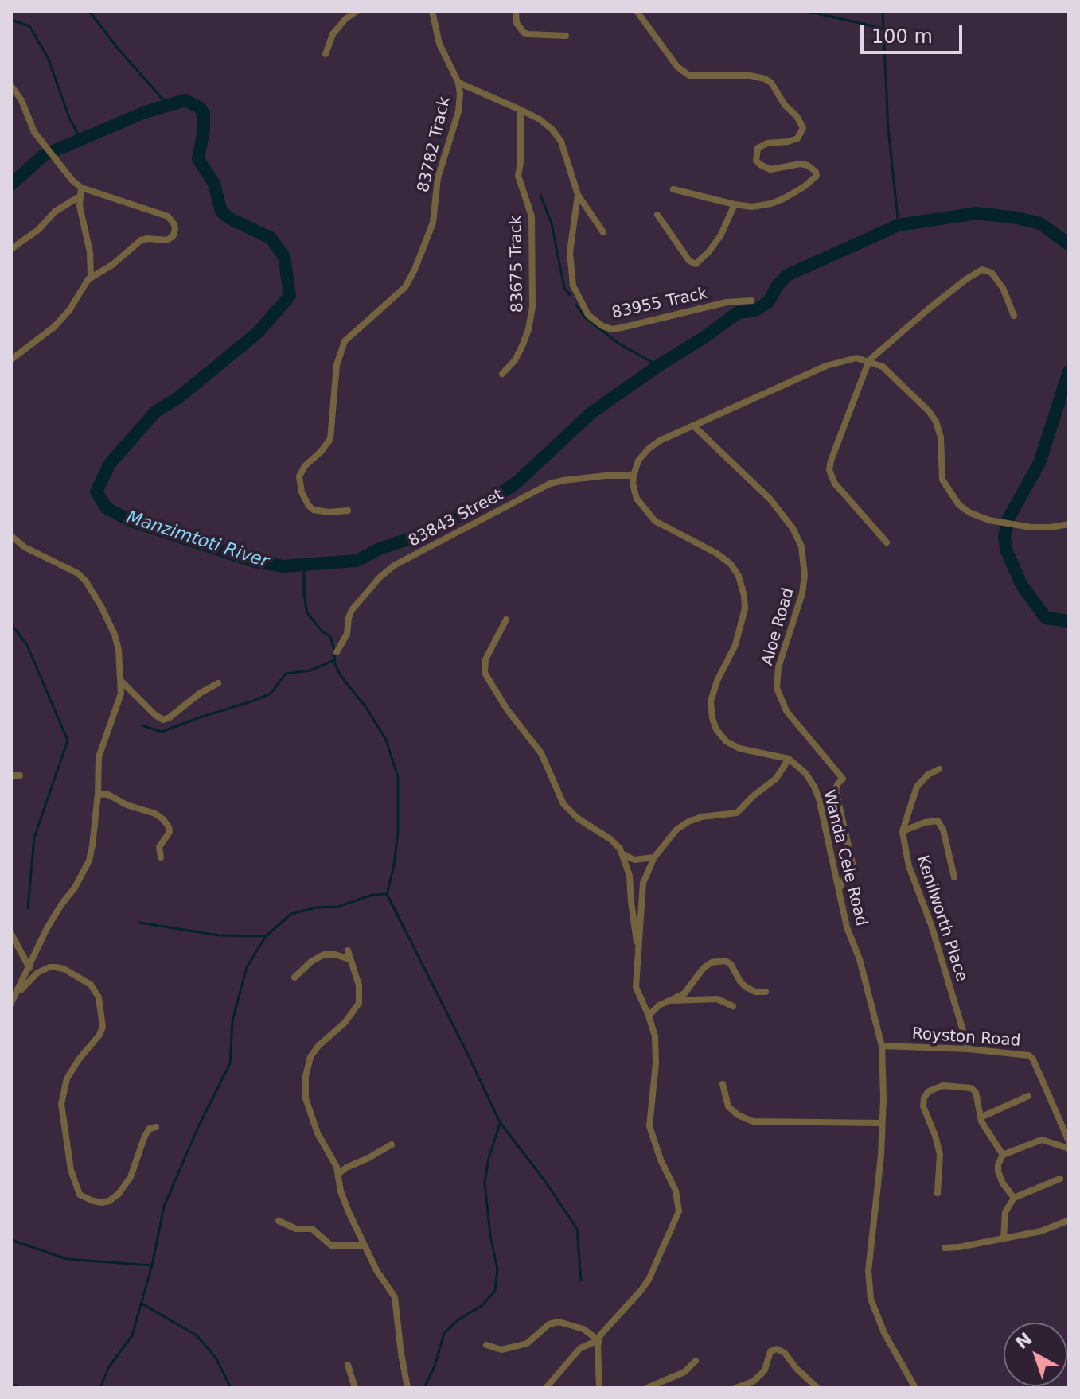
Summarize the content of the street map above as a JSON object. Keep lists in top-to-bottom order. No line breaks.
{"streets":{"street":["83782 Track","83675 Track","83955 Track","83843 Street","Aloe Road","Wanda Cele Road","Kenilworth Place","Royston Road"]},"crossings":[["Aloe Road","Wanda Cele Road"],["Wanda Cele Road","Royston Road"],["Kenilworth Place","Royston Road"]],"water":["Manzimtoti River"],"scale_bar":"100 m","north":"top left"}
